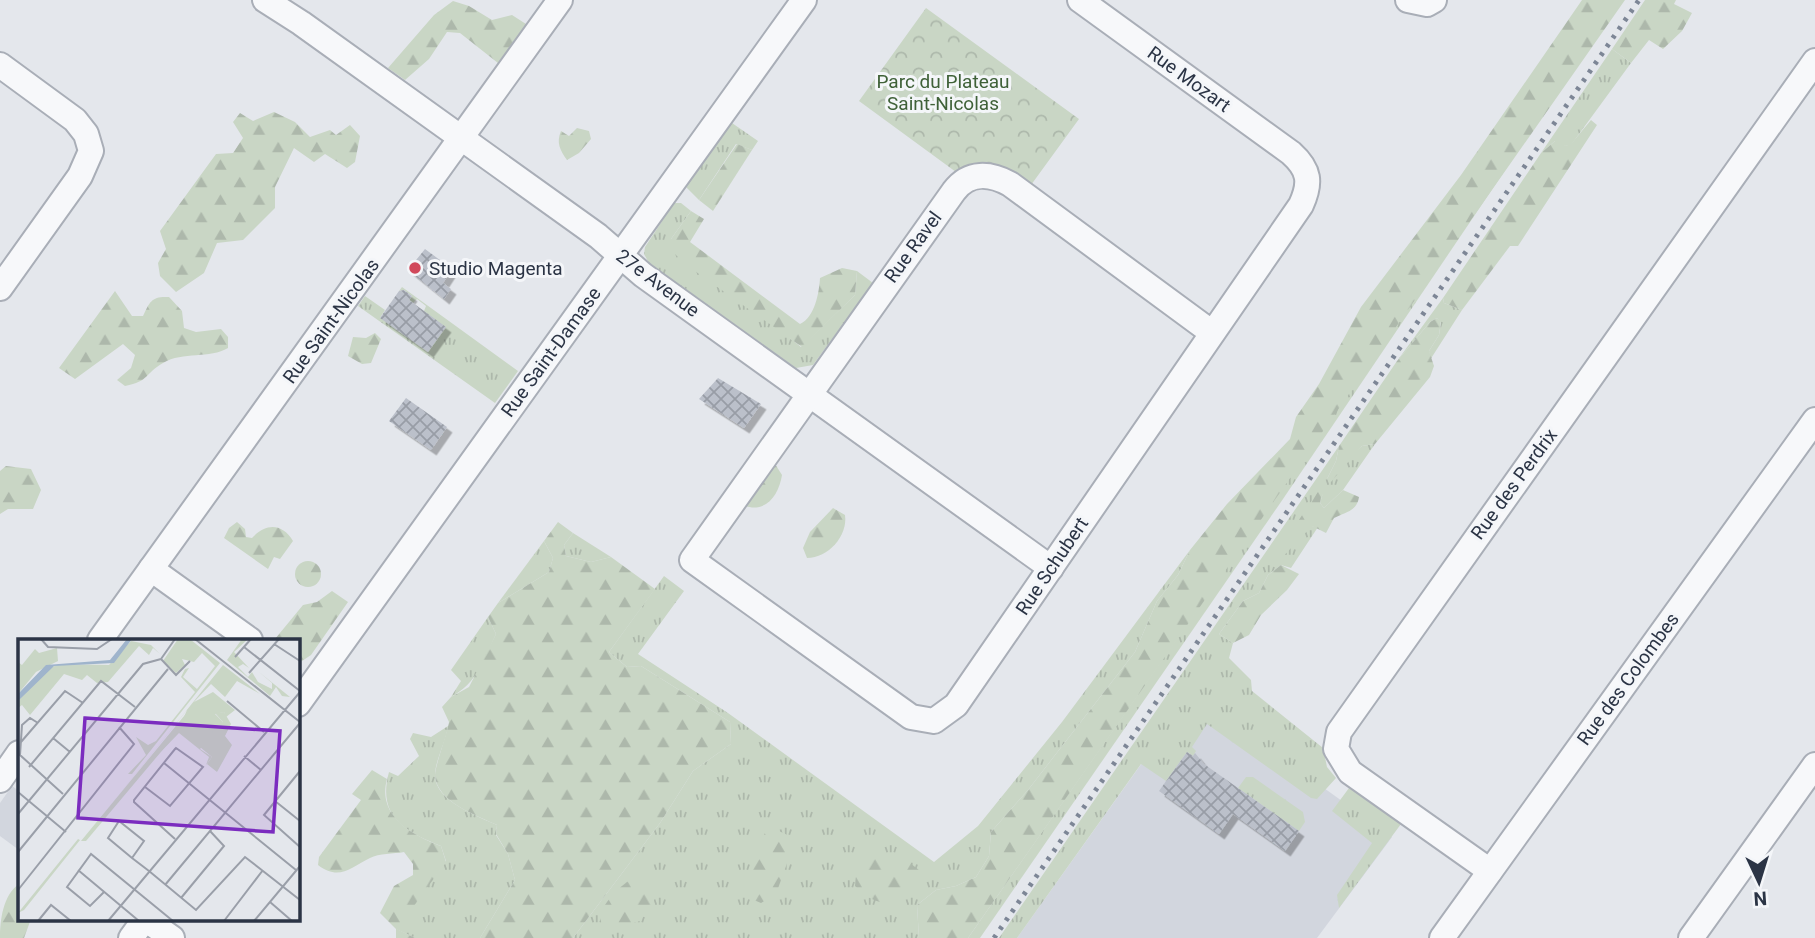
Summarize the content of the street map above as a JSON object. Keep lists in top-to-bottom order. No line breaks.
{"streets":{"street":["Rue Mozart","Rue Ravel","27e Avenue","Rue Saint-Nicolas","Rue Saint-Damase","Rue des Perdrix","Rue Schubert","Rue des Colombes"]},"crossings":[["Rue Mozart","Rue Schubert"],["Rue Ravel","27e Avenue"],["Rue Ravel","Rue Schubert"],["27e Avenue","Rue Saint-Nicolas"],["27e Avenue","Rue Saint-Damase"],["27e Avenue","Rue Schubert"],["Rue des Perdrix","Rue des Colombes"]],"parks":["Parc du Plateau Saint-Nicolas"],"places":["Studio Magenta"],"north":"bottom"}
